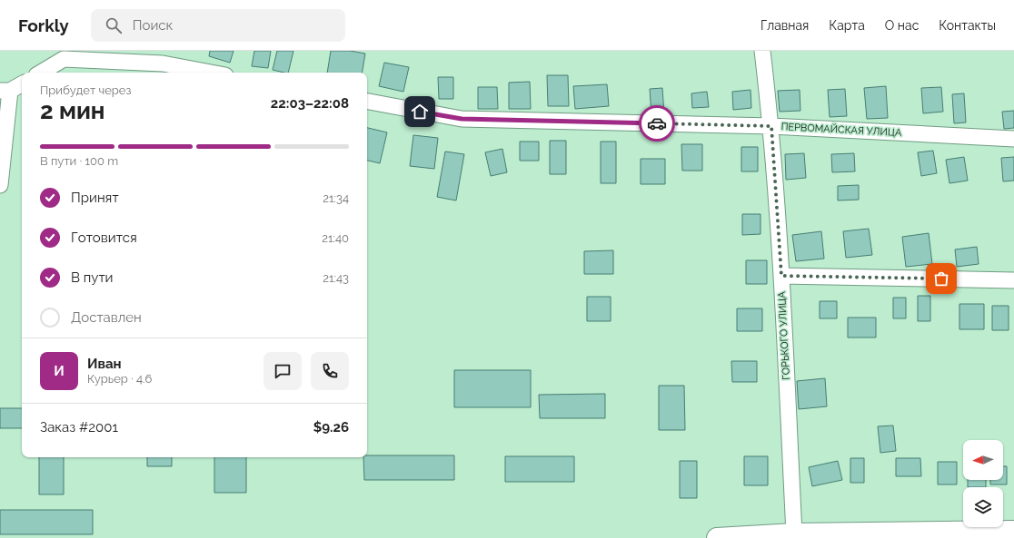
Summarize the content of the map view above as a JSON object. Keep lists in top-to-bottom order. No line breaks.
{"streets":{"street":["ПЕРВОМАЙСКАЯ УЛИЦА","ГОРЬКОГО УЛИЦА"]},"crossings":[["ПЕРВОМАЙСКАЯ УЛИЦА","ГОРЬКОГО УЛИЦА"]],"north":"left","page":{"header":"Forkly","search":"Поиск","nav":["Главная","Карта","О нас","Контакты"],"heading":["2 мин","Прибудет через","22:03–22:08"],"panel":["Иван","Курьер · 4.6","Заказ #2001","$9.26"],"bar":"В пути · 100 m","list":[["Принят","21:34"],["Готовится","21:40"],["В пути","21:43"],"Доставлен"],"round":"И"}}
